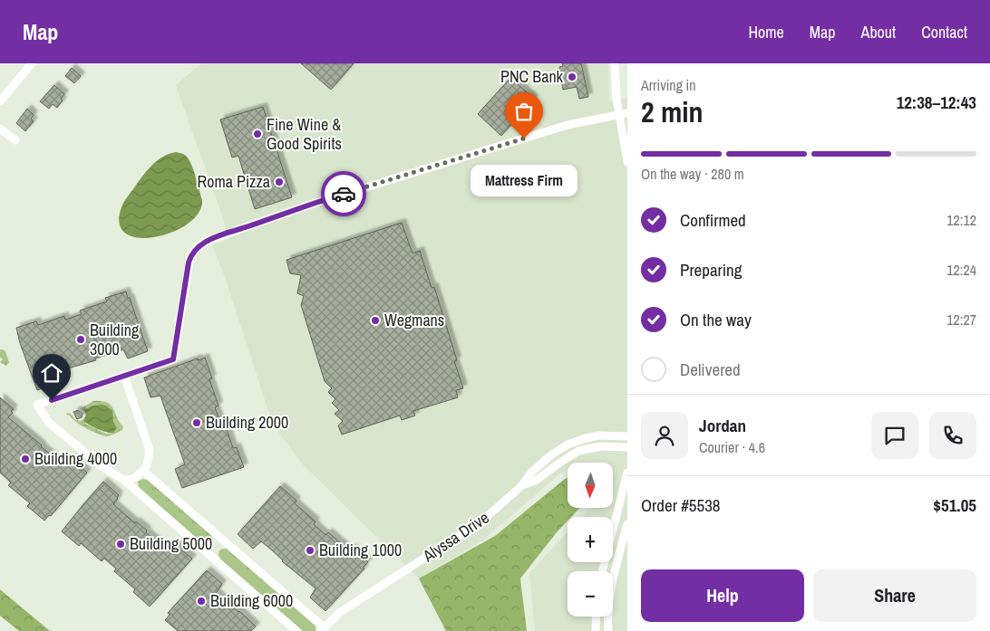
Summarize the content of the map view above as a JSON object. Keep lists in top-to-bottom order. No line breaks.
{"streets":{"street":["Alyssa Drive"]},"places":["PNC Bank","Fine Wine & Good Spirits","Mattress Firm","Roma Pizza","Wegmans","Building 3000","Building 2000","Building 4000","Building 5000","Building 1000","Building 6000"],"north":"bottom","page":{"header":"Map","nav":["Home","Map","About","Contact"],"heading":["2 min","Arriving in","12:38–12:43"],"panel":["Jordan","Courier · 4.6","Order #5538","$51.05"],"bar":"On the way · 280 m","bubble":"Mattress Firm","list":[["Confirmed","12:12"],["Preparing","12:24"],["On the way","12:27"],"Delivered"],"map_buttons":["+","−"],"buttons":["Help","Share"]}}
